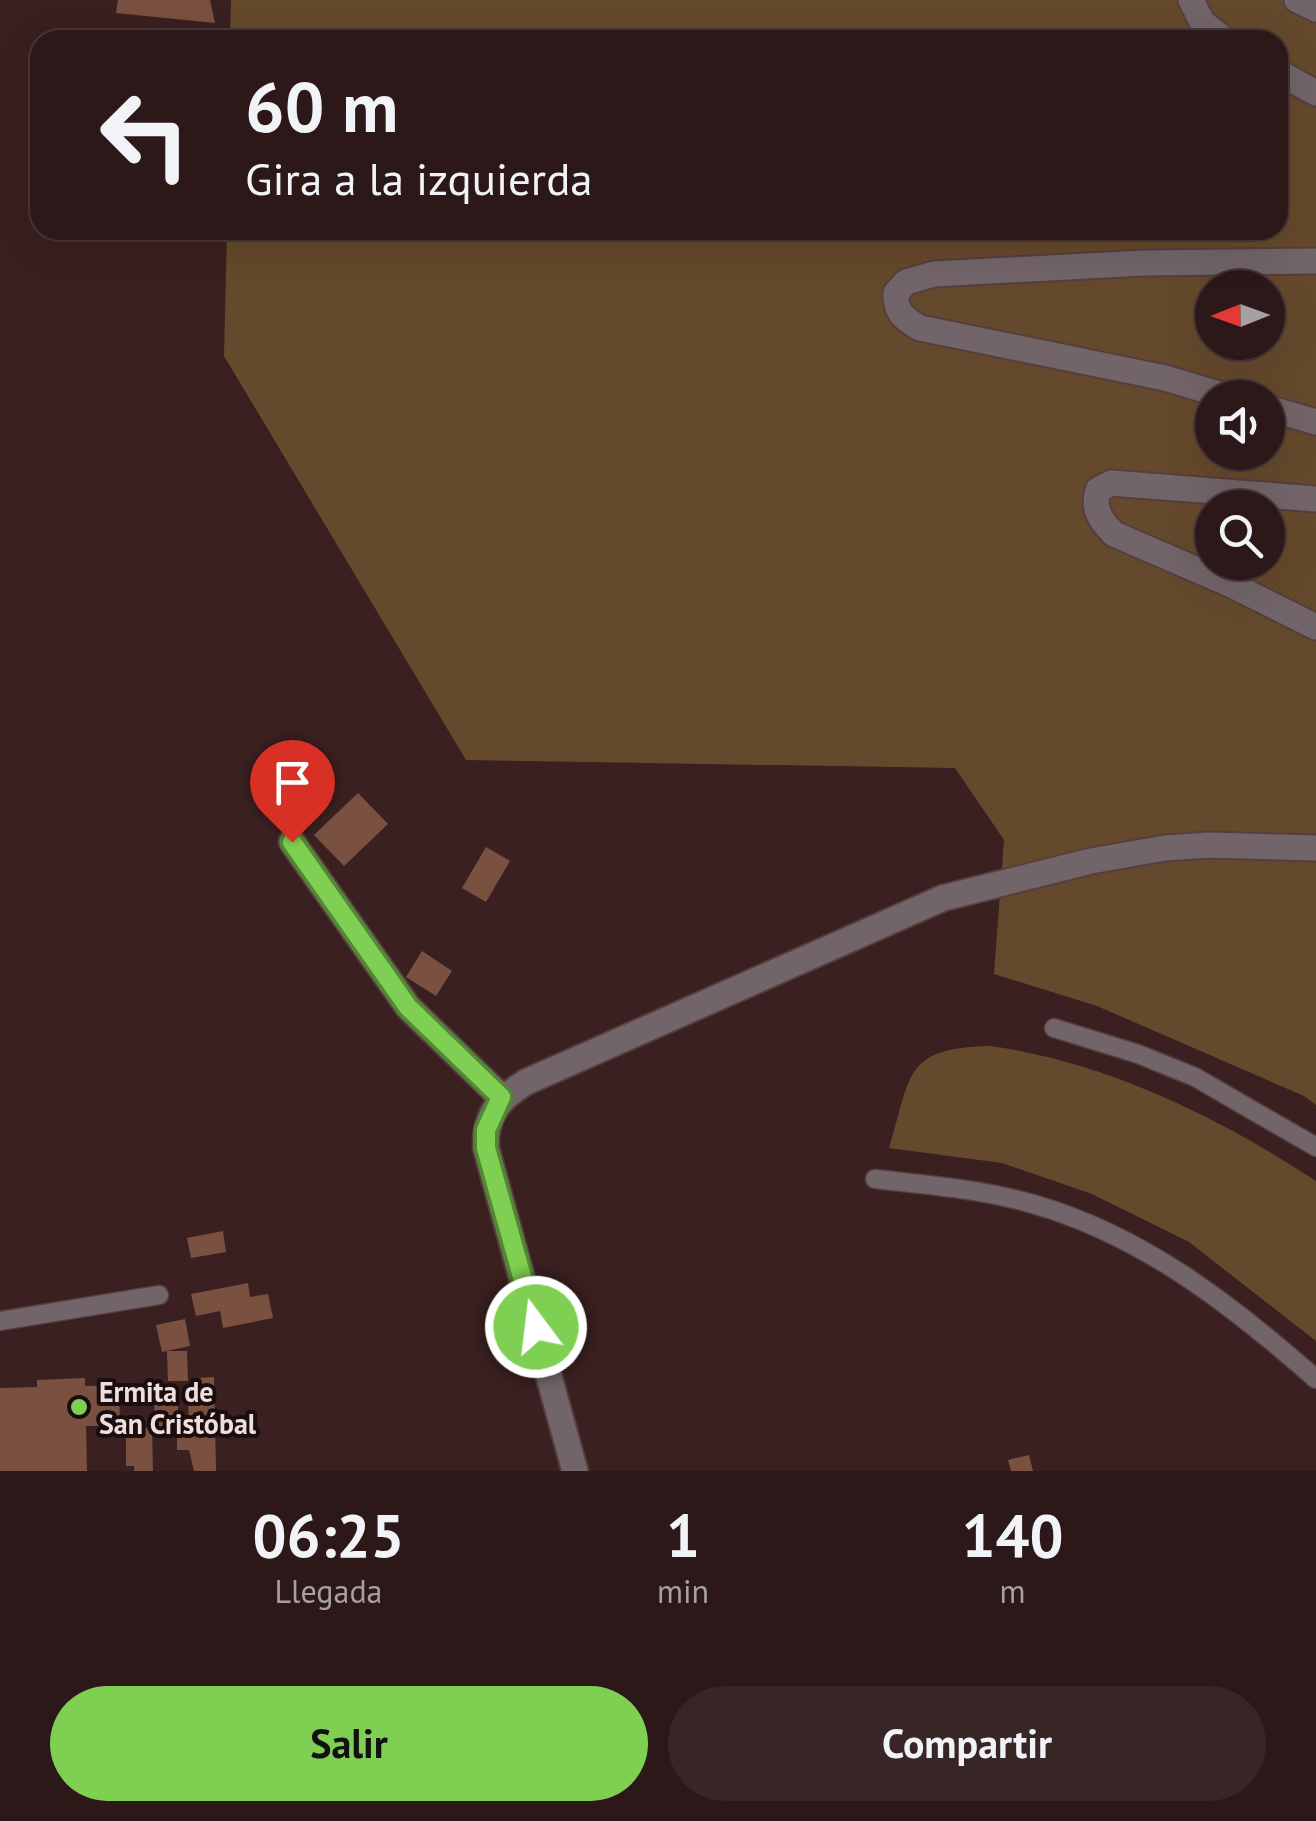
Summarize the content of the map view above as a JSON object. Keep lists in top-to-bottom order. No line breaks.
{"places":["Ermita de San Cristóbal"],"north":"left","page":{"turn":["60 m","Gira a la izquierda"],"eta":["06:25","Llegada","1","min","140","m"],"buttons":["Salir","Compartir"]}}
